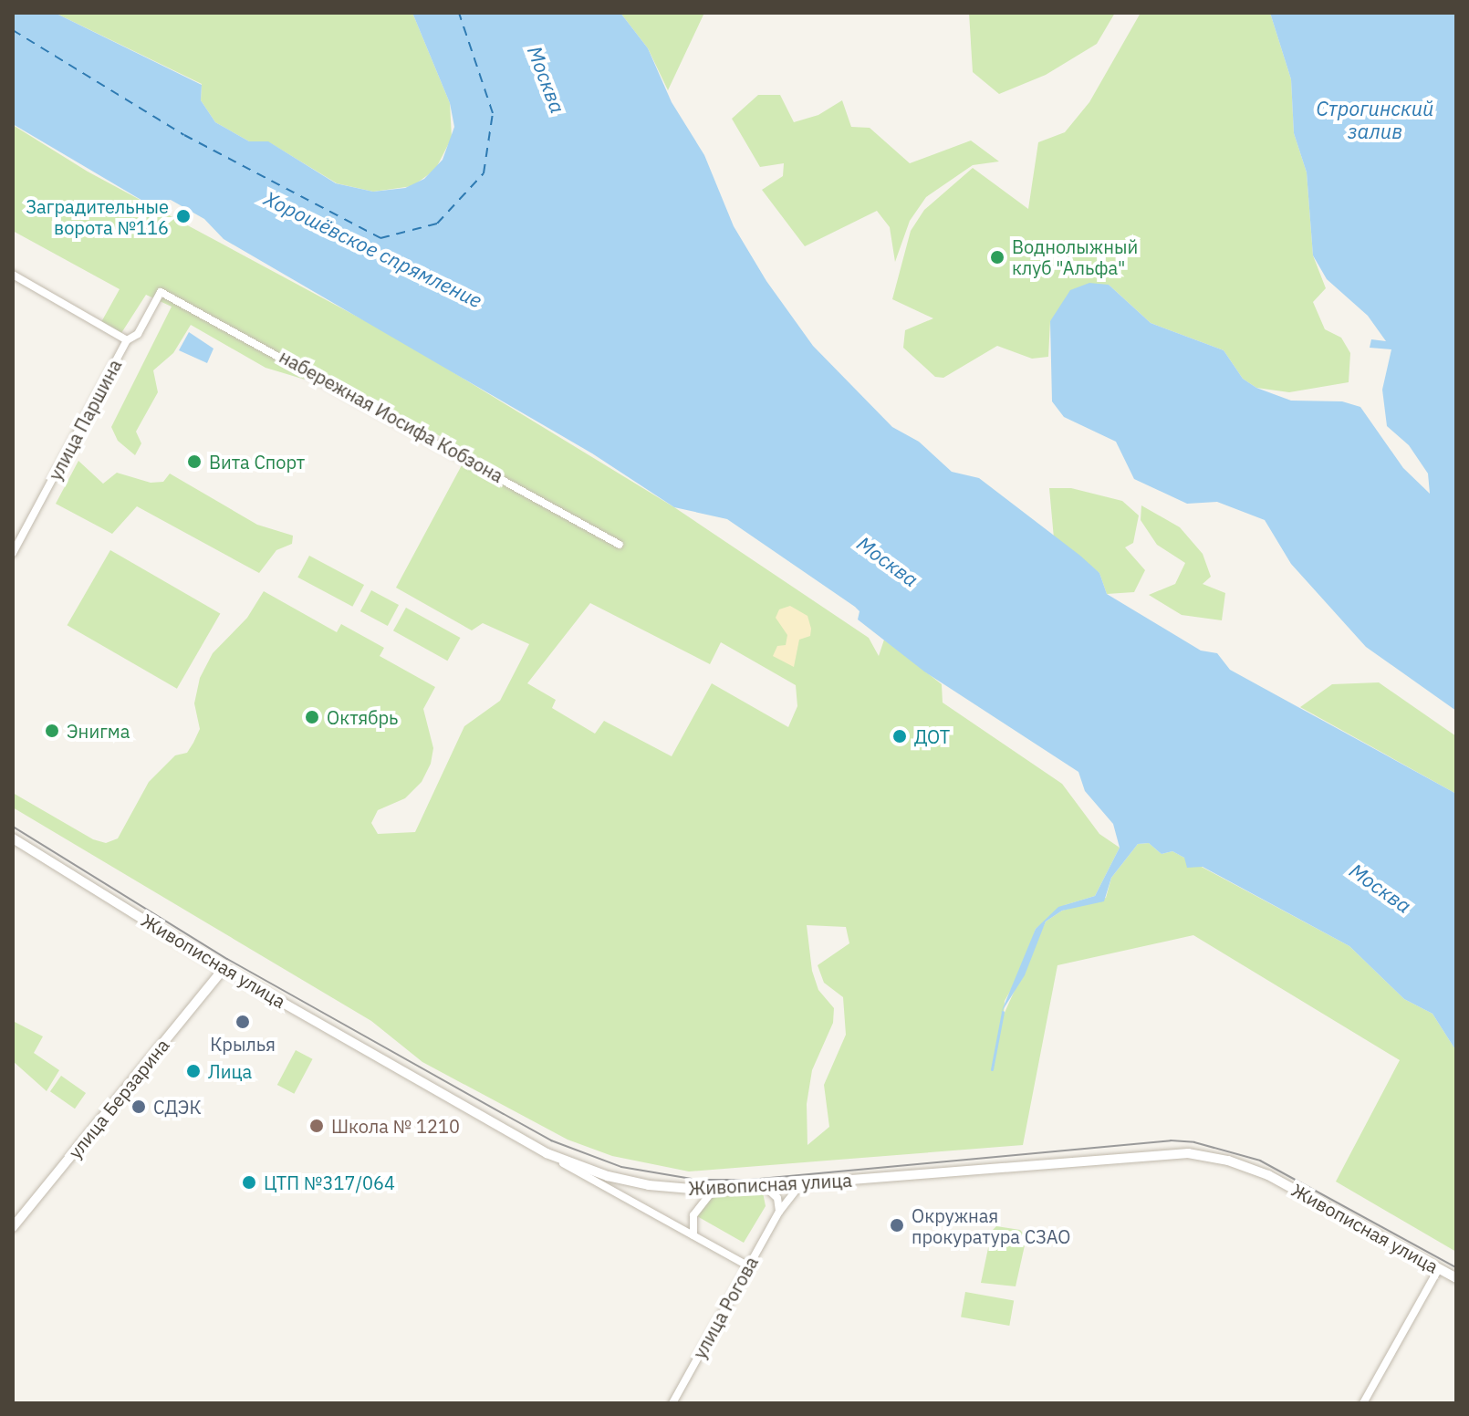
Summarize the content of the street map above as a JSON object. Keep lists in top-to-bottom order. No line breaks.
{"streets":{"street":["набережная Иосифа Кобзона","улица Паршина","Живописная улица","улица Берзарина","улица Рогова"]},"crossings":[["набережная Иосифа Кобзона","улица Паршина"],["Живописная улица","улица Берзарина"],["Живописная улица","улица Рогова"]],"water":["Москва","Строгинский залив","Хорошёвское спрямление"],"places":["Заградительные ворота №116","Воднолыжный клуб \"Альфа\"","Вита Спорт","Октябрь","Энигма","ДОТ","Крылья","Лица","СДЭК","Школа № 1210","ЦТП №317/064","Окружная прокуратура СЗАО"]}
